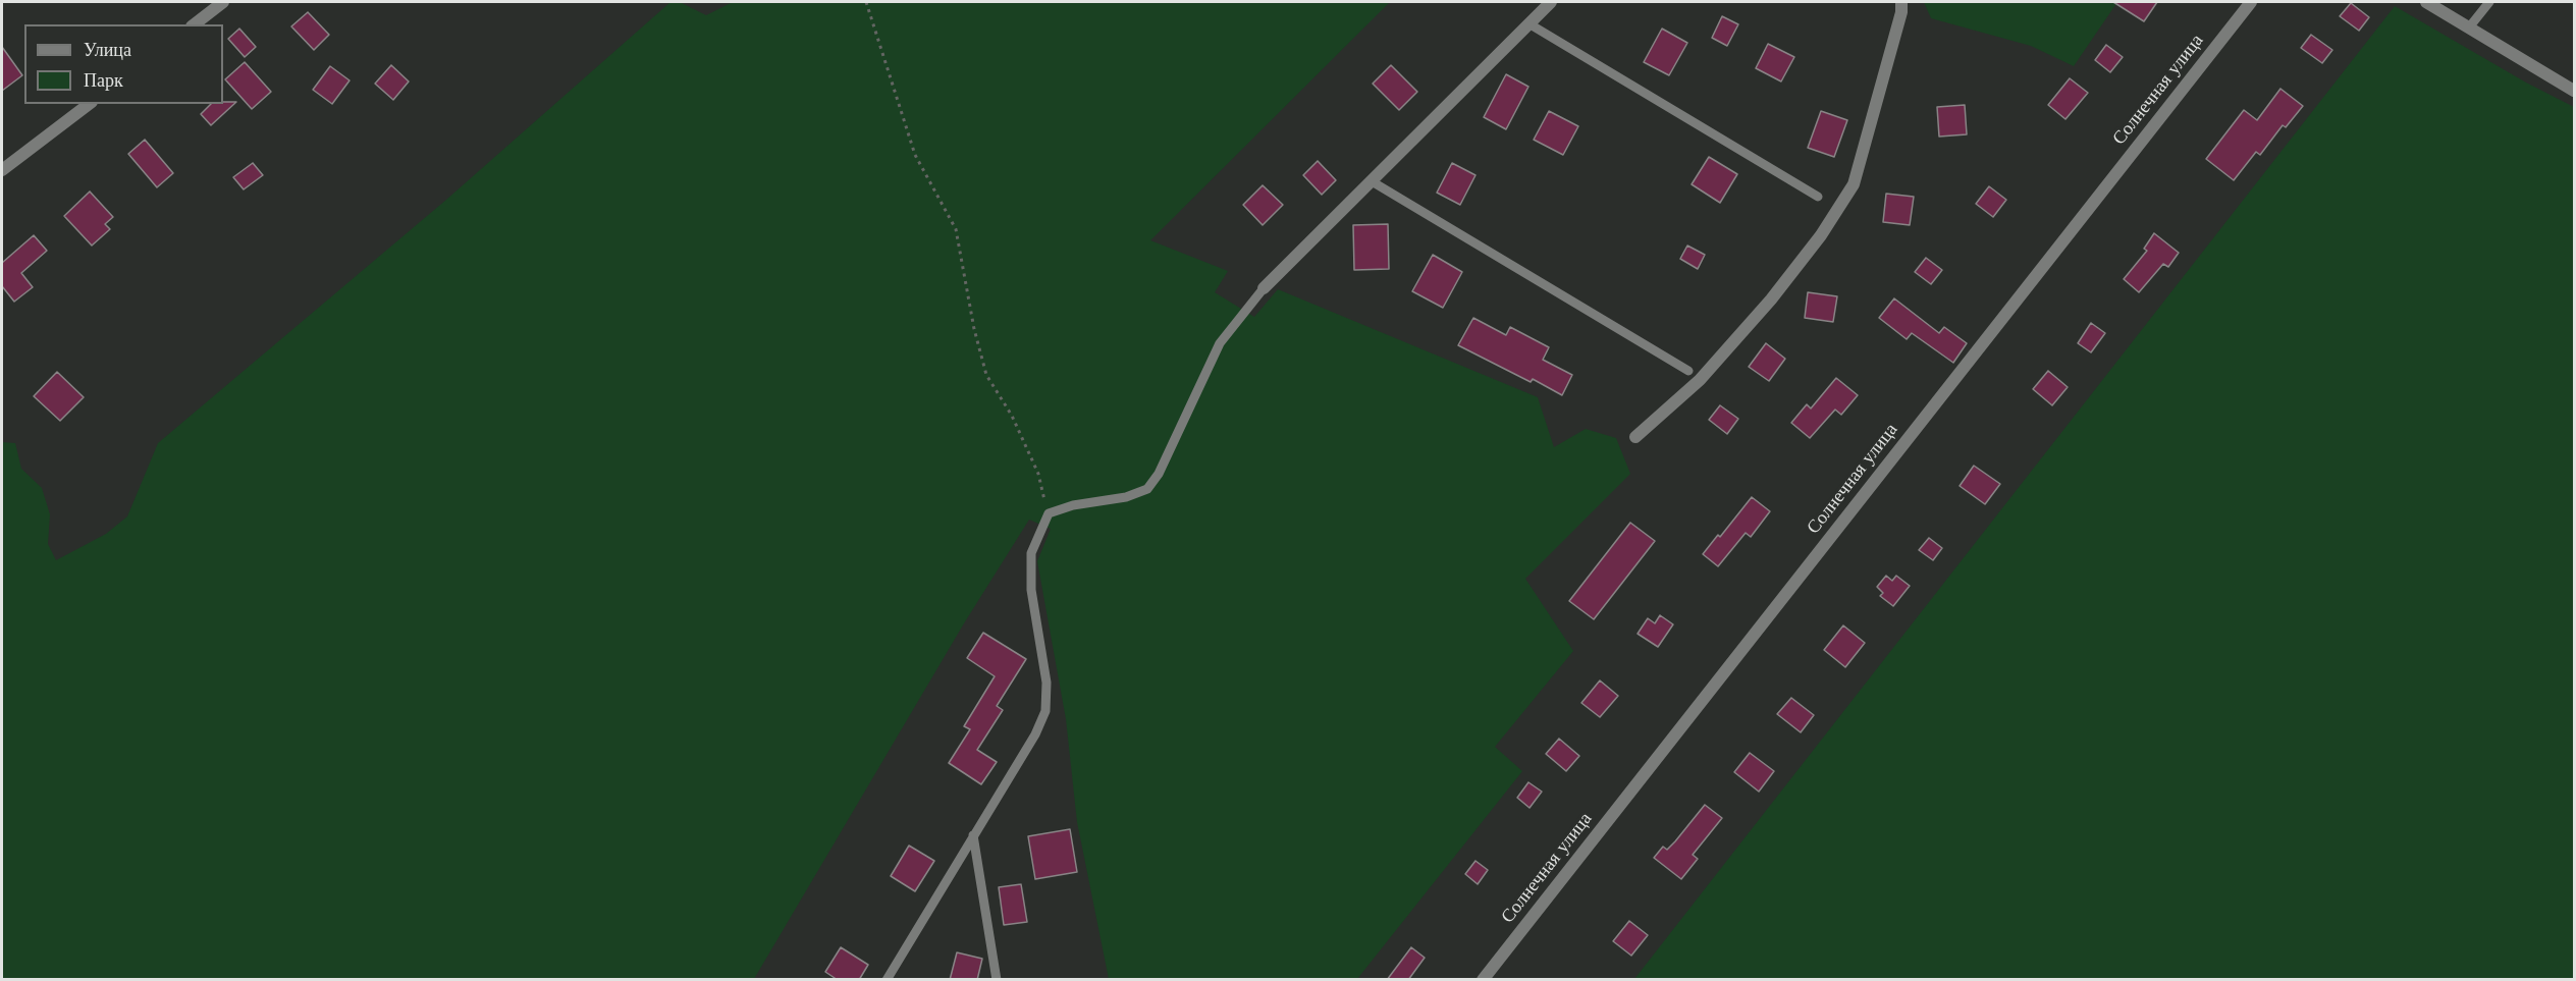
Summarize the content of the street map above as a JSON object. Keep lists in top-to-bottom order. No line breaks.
{"streets":{"street":["Солнечная улица"]},"legend":["Улица","Парк"]}
